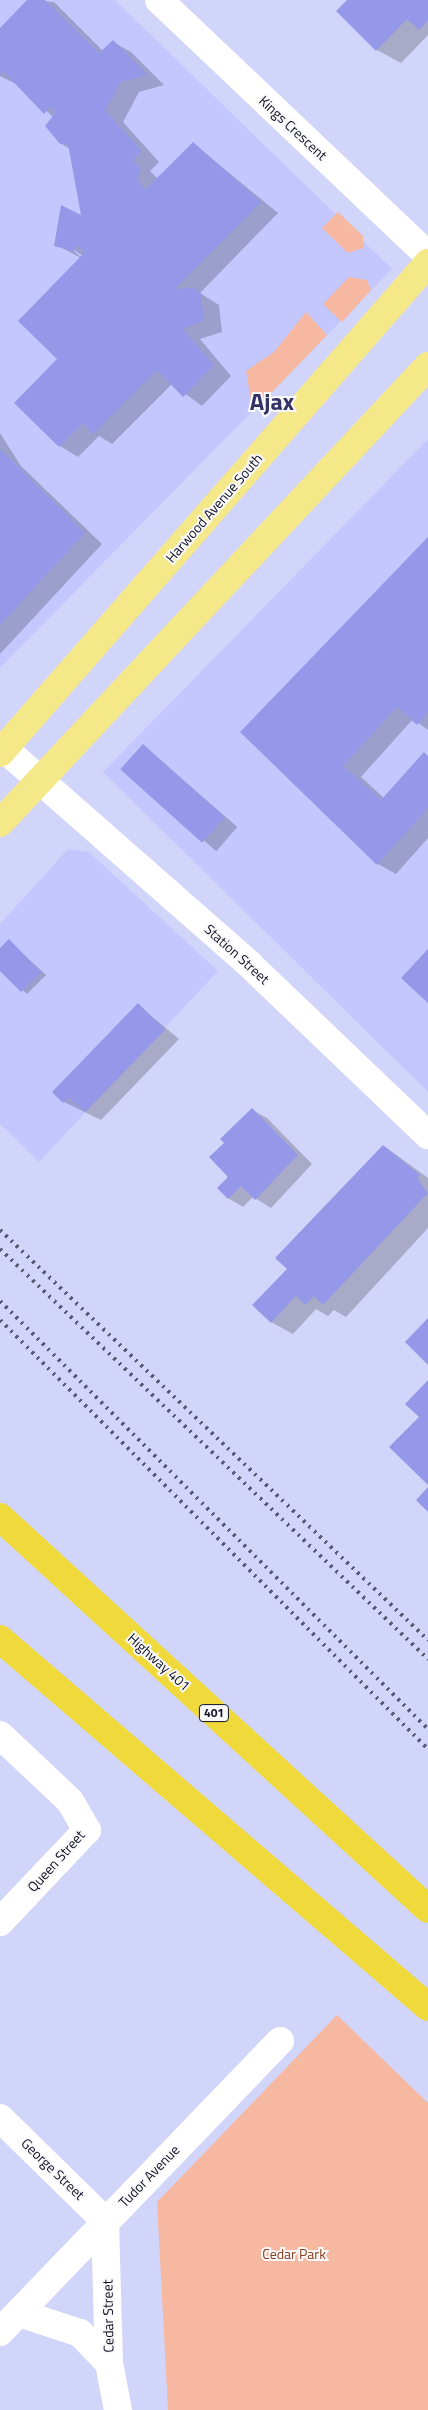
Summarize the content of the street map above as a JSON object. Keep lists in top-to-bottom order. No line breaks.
{"streets":{"highway":["Highway 401","401"],"main road":["Harwood Avenue South"],"street":["Kings Crescent","Station Street","Queen Street","George Street","Tudor Avenue","Cedar Street"]},"crossings":[["Harwood Avenue South","Station Street"],["George Street","Tudor Avenue"],["George Street","Cedar Street"],["Tudor Avenue","Cedar Street"]],"districts":["Ajax"],"parks":["Cedar Park"]}
